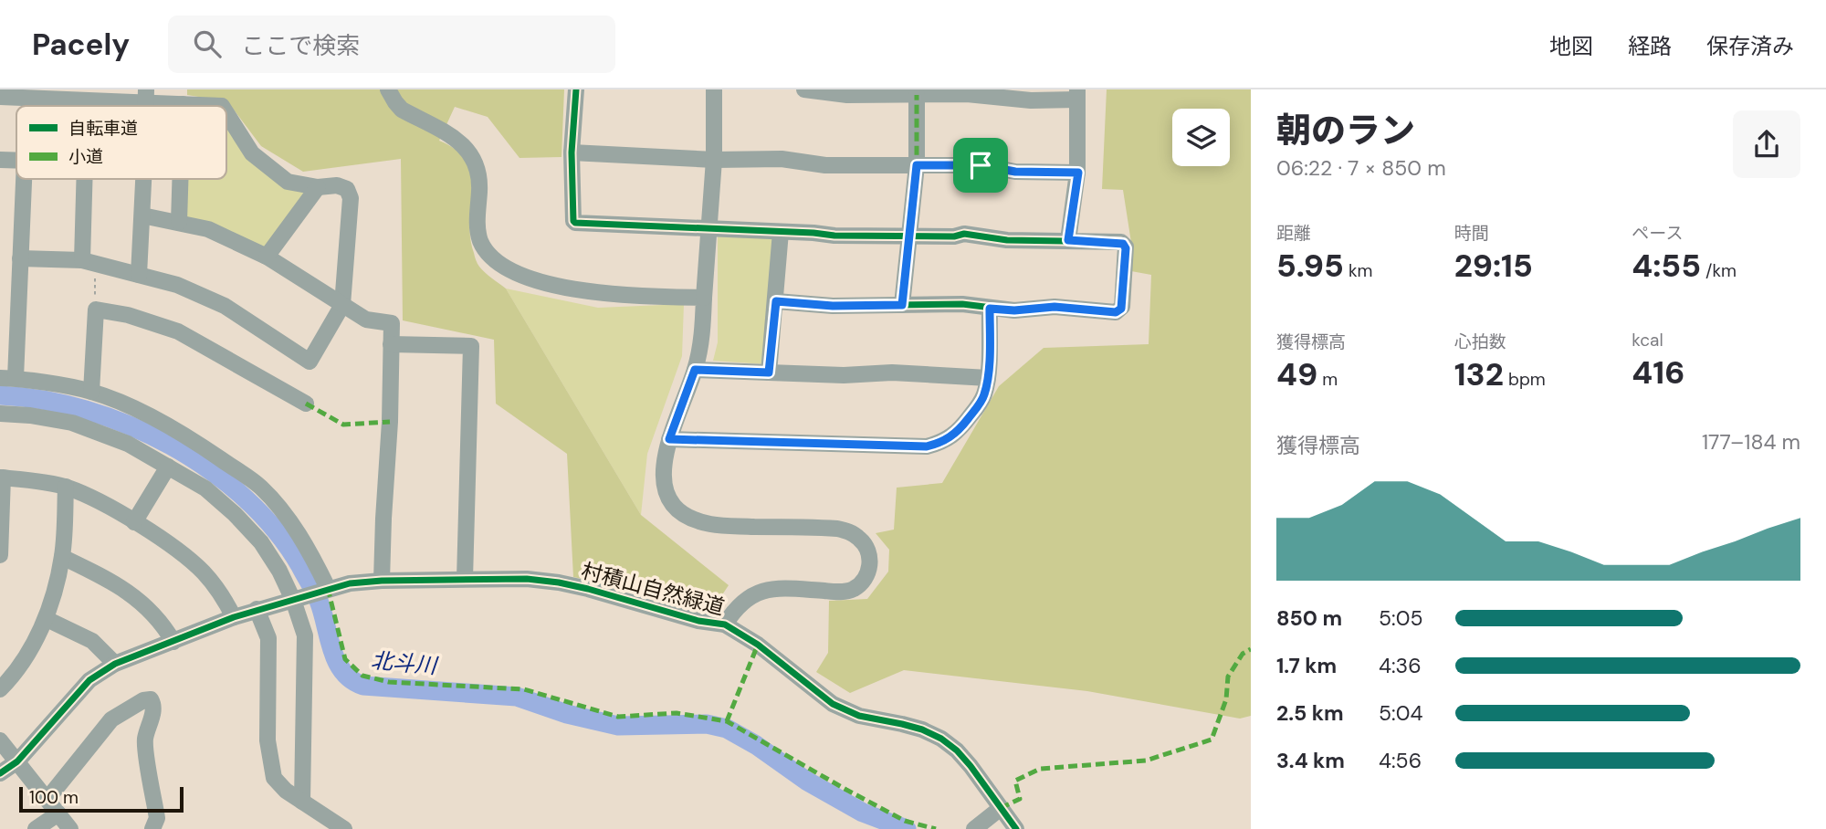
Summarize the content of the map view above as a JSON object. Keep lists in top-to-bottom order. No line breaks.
{"streets":{"street":["村積山自然緑道"]},"water":["北斗川"],"legend":["自転車道","小道"],"scale_bar":"100 m","page":{"header":"Pacely","search":"ここで検索","nav":["地図","経路","保存済み"],"heading":["朝のラン","06:22 · 7 × 850 m"],"stats":[["距離","5.95 km"],["時間","29:15"],["ペース","4:55 /km"],["獲得標高","49 m"],["心拍数","132 bpm"],["kcal","416"]],"chart":["獲得標高","177–184 m"],"list":[{"name":"850 m","note":"5:05"},{"name":"1.7 km","note":"4:36"},{"name":"2.5 km","note":"5:04"},{"name":"3.4 km","note":"4:56"}],"scale":"100 m"}}
